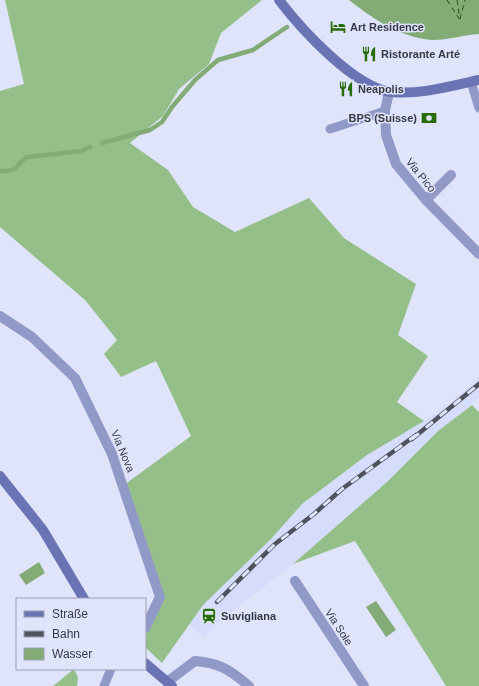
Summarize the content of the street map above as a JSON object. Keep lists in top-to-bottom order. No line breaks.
{"streets":{"street":["Via Pico","Via Nova","Via Sole"]},"places":{"hotel":["Art Residence"],"restaurant":["Ristorante Arté","Neapolis"],"bank":["BPS (Suisse)"],"station":["Suvigliana"]},"legend":["Straße","Bahn","Wasser"]}
